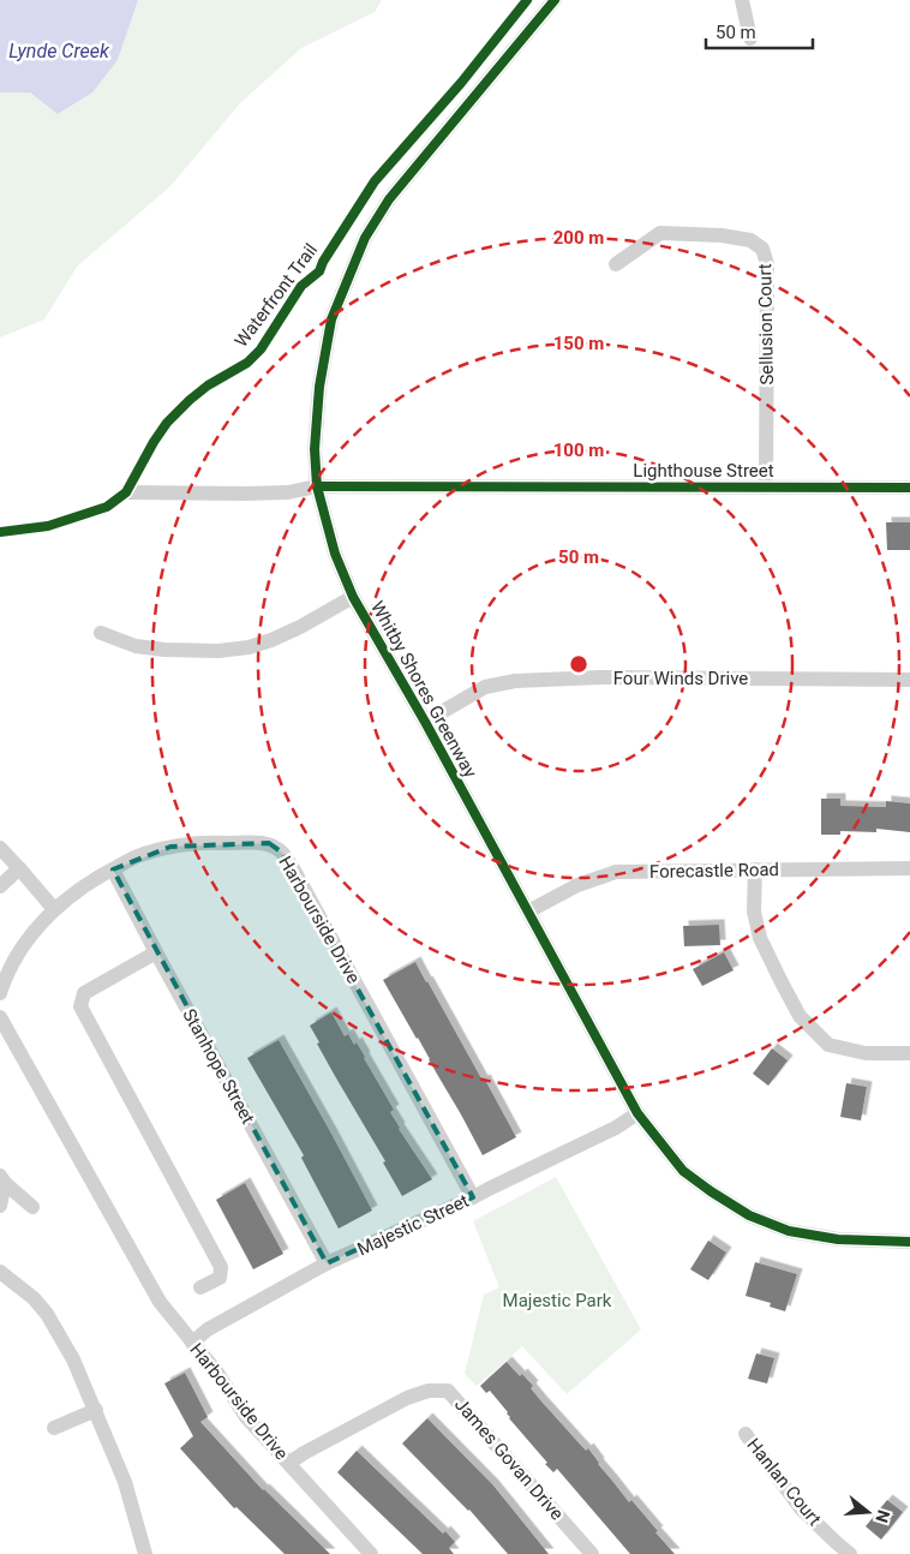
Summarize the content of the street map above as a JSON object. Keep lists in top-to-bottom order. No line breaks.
{"streets":{"street":["Sellusion Court","Lighthouse Street","Four Winds Drive","Whitby Shores Greenway","Forecastle Road","Harbourside Drive","Stanhope Street","Majestic Street","James Govan Drive","Hanlan Court"],"cycle path":["Waterfront Trail"]},"crossings":[["Sellusion Court","Lighthouse Street"],["Lighthouse Street","Whitby Shores Greenway"],["Four Winds Drive","Whitby Shores Greenway"],["Whitby Shores Greenway","Forecastle Road"],["Whitby Shores Greenway","Majestic Street"],["Harbourside Drive","Stanhope Street"],["Harbourside Drive","Majestic Street"],["Harbourside Drive","James Govan Drive"],["Stanhope Street","Majestic Street"]],"water":["Lynde Creek"],"parks":["Majestic Park"],"scale_bar":"50 m","north":"right","rings":["200 m","150 m","100 m","50 m"]}
